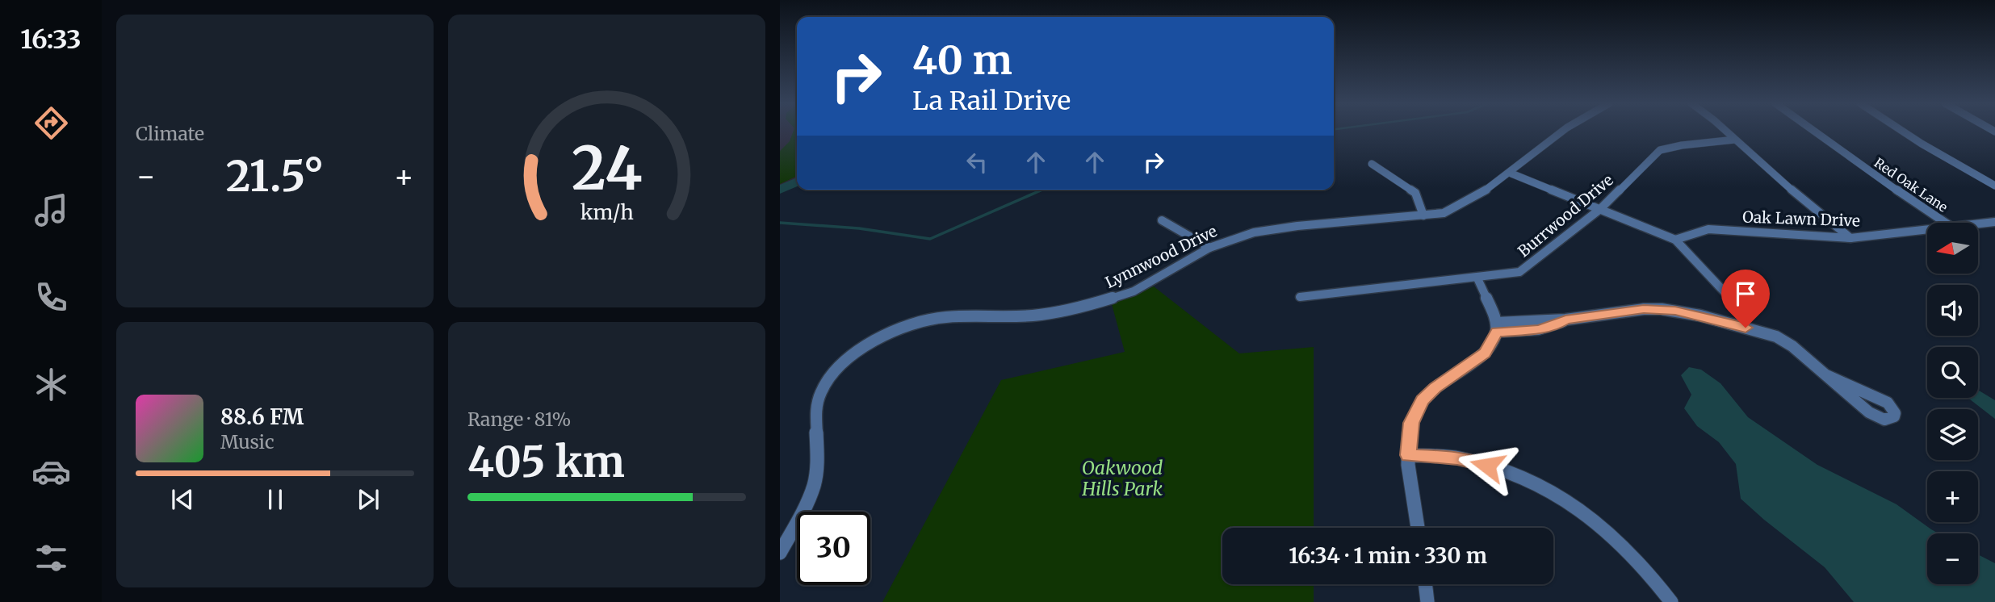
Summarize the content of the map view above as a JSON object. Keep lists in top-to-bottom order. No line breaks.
{"streets":{"street":["Red Oak Lane","Burrwood Drive","Oak Lawn Drive","Lynnwood Drive"]},"parks":["Oakwood Hills Park"],"north":"left","page":{"tabs":"16:33","tile":["Climate",["Range · 81%","405 km"]],"turn":["40 m","La Rail Drive"],"heat":["−","21.5°","+"],"map_buttons":["+","−"],"song":["88.6 FM","Music"],"limit":"30","trip":"16:34 · 1 min · 330 m","gauge":["24","km/h"]}}
